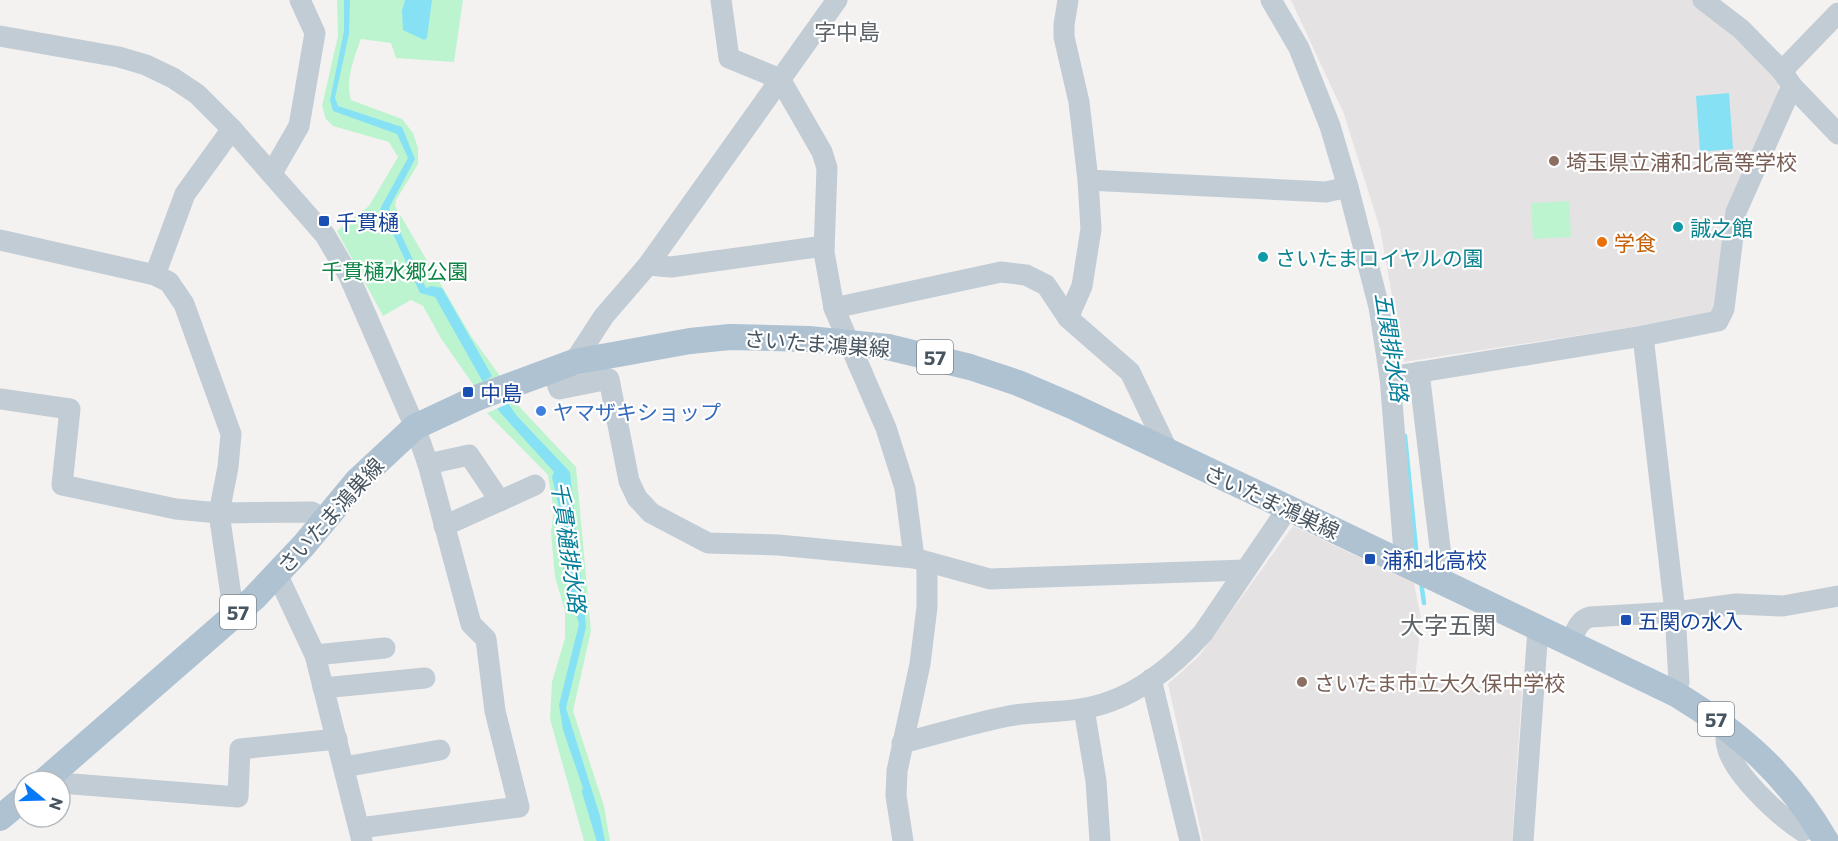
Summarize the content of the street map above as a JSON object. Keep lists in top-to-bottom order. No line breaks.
{"streets":{"main road":["さいたま鴻巣線","57"]},"districts":["字中島","大字五関"],"water":["五関排水路","千貫樋排水路"],"parks":["千貫樋水郷公園"],"places":{"other":["埼玉県立浦和北高等学校","誠之館","学食","さいたまロイヤルの園","ヤマザキショップ","さいたま市立大久保中学校"],"transit":["千貫樋","中島","浦和北高校","五関の水入"]},"north":"right"}
